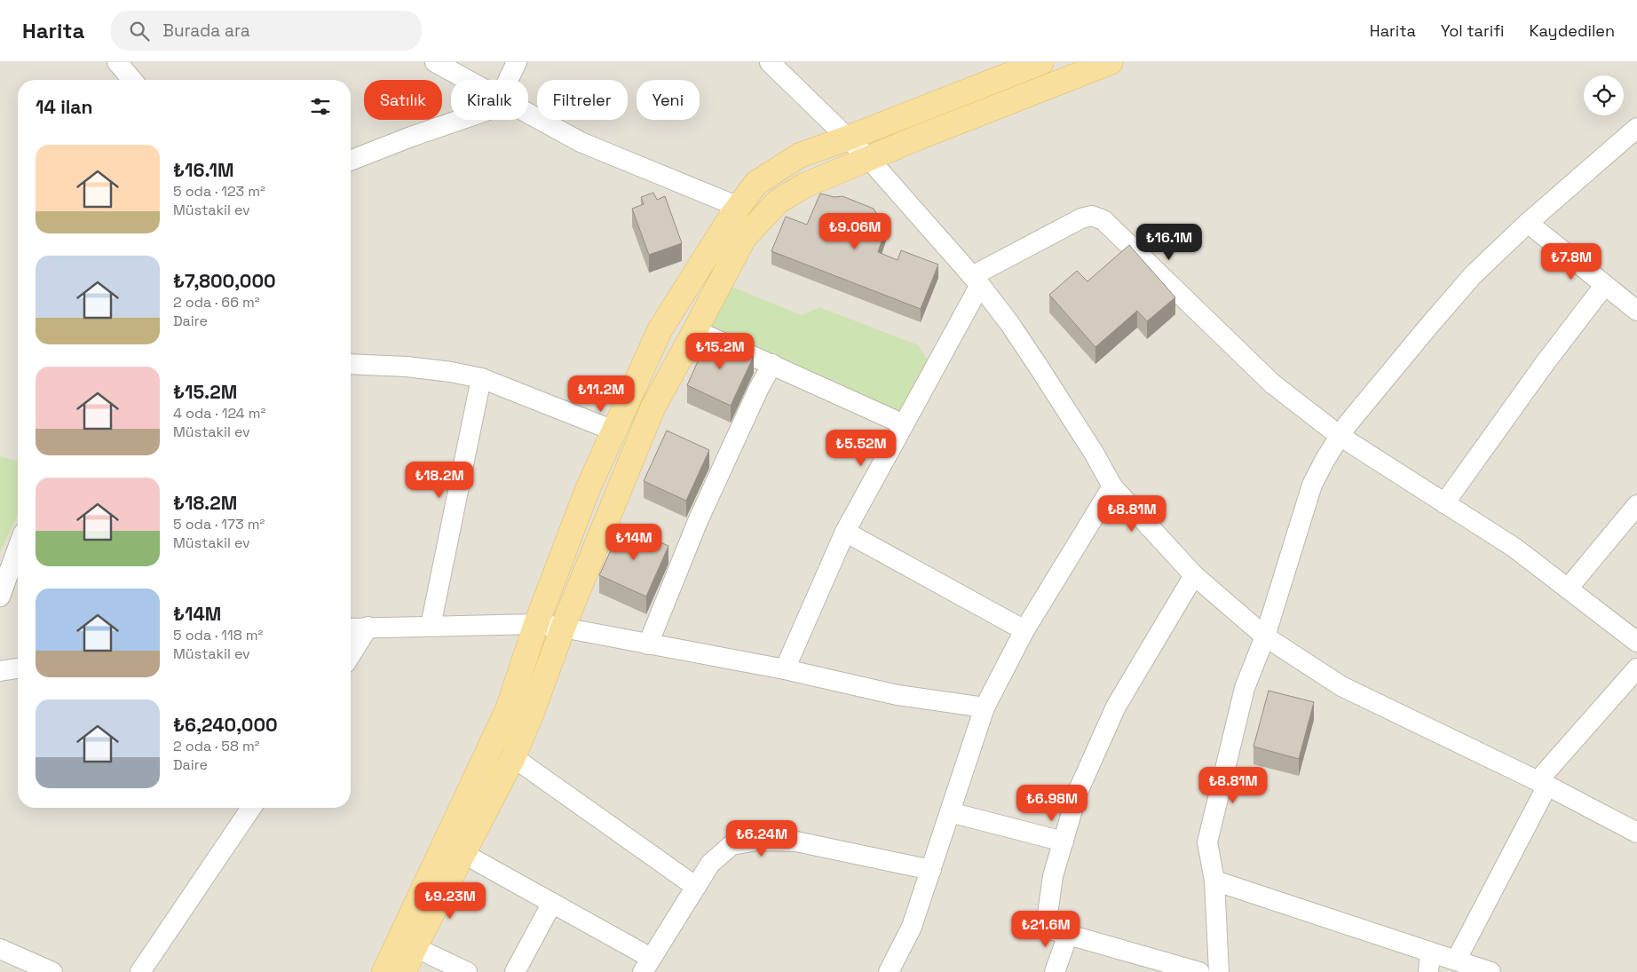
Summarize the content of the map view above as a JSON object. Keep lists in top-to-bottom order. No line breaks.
{"page":{"header":"Harita","search":"Burada ara","nav":["Harita","Yol tarifi","Kaydedilen"],"chip":["Satılık","Kiralık","Filtreler","Yeni"],"heading":"14 ilan","list":[{"name":"₺16.1M","note":"5 oda · 123 m² · Müstakil ev"},{"name":"₺7,800,000","note":"2 oda · 66 m² · Daire"},{"name":"₺15.2M","note":"4 oda · 124 m² · Müstakil ev"},{"name":"₺18.2M","note":"5 oda · 173 m² · Müstakil ev"},{"name":"₺14M","note":"5 oda · 118 m² · Müstakil ev"},{"name":"₺6,240,000","note":"2 oda · 58 m² · Daire"}],"price":["₺9.06M","₺16.1M","₺7.8M","₺15.2M","₺11.2M","₺5.52M","₺18.2M","₺8.81M","₺14M","₺8.81M","₺6.98M","₺6.24M","₺9.23M","₺21.6M"]}}
